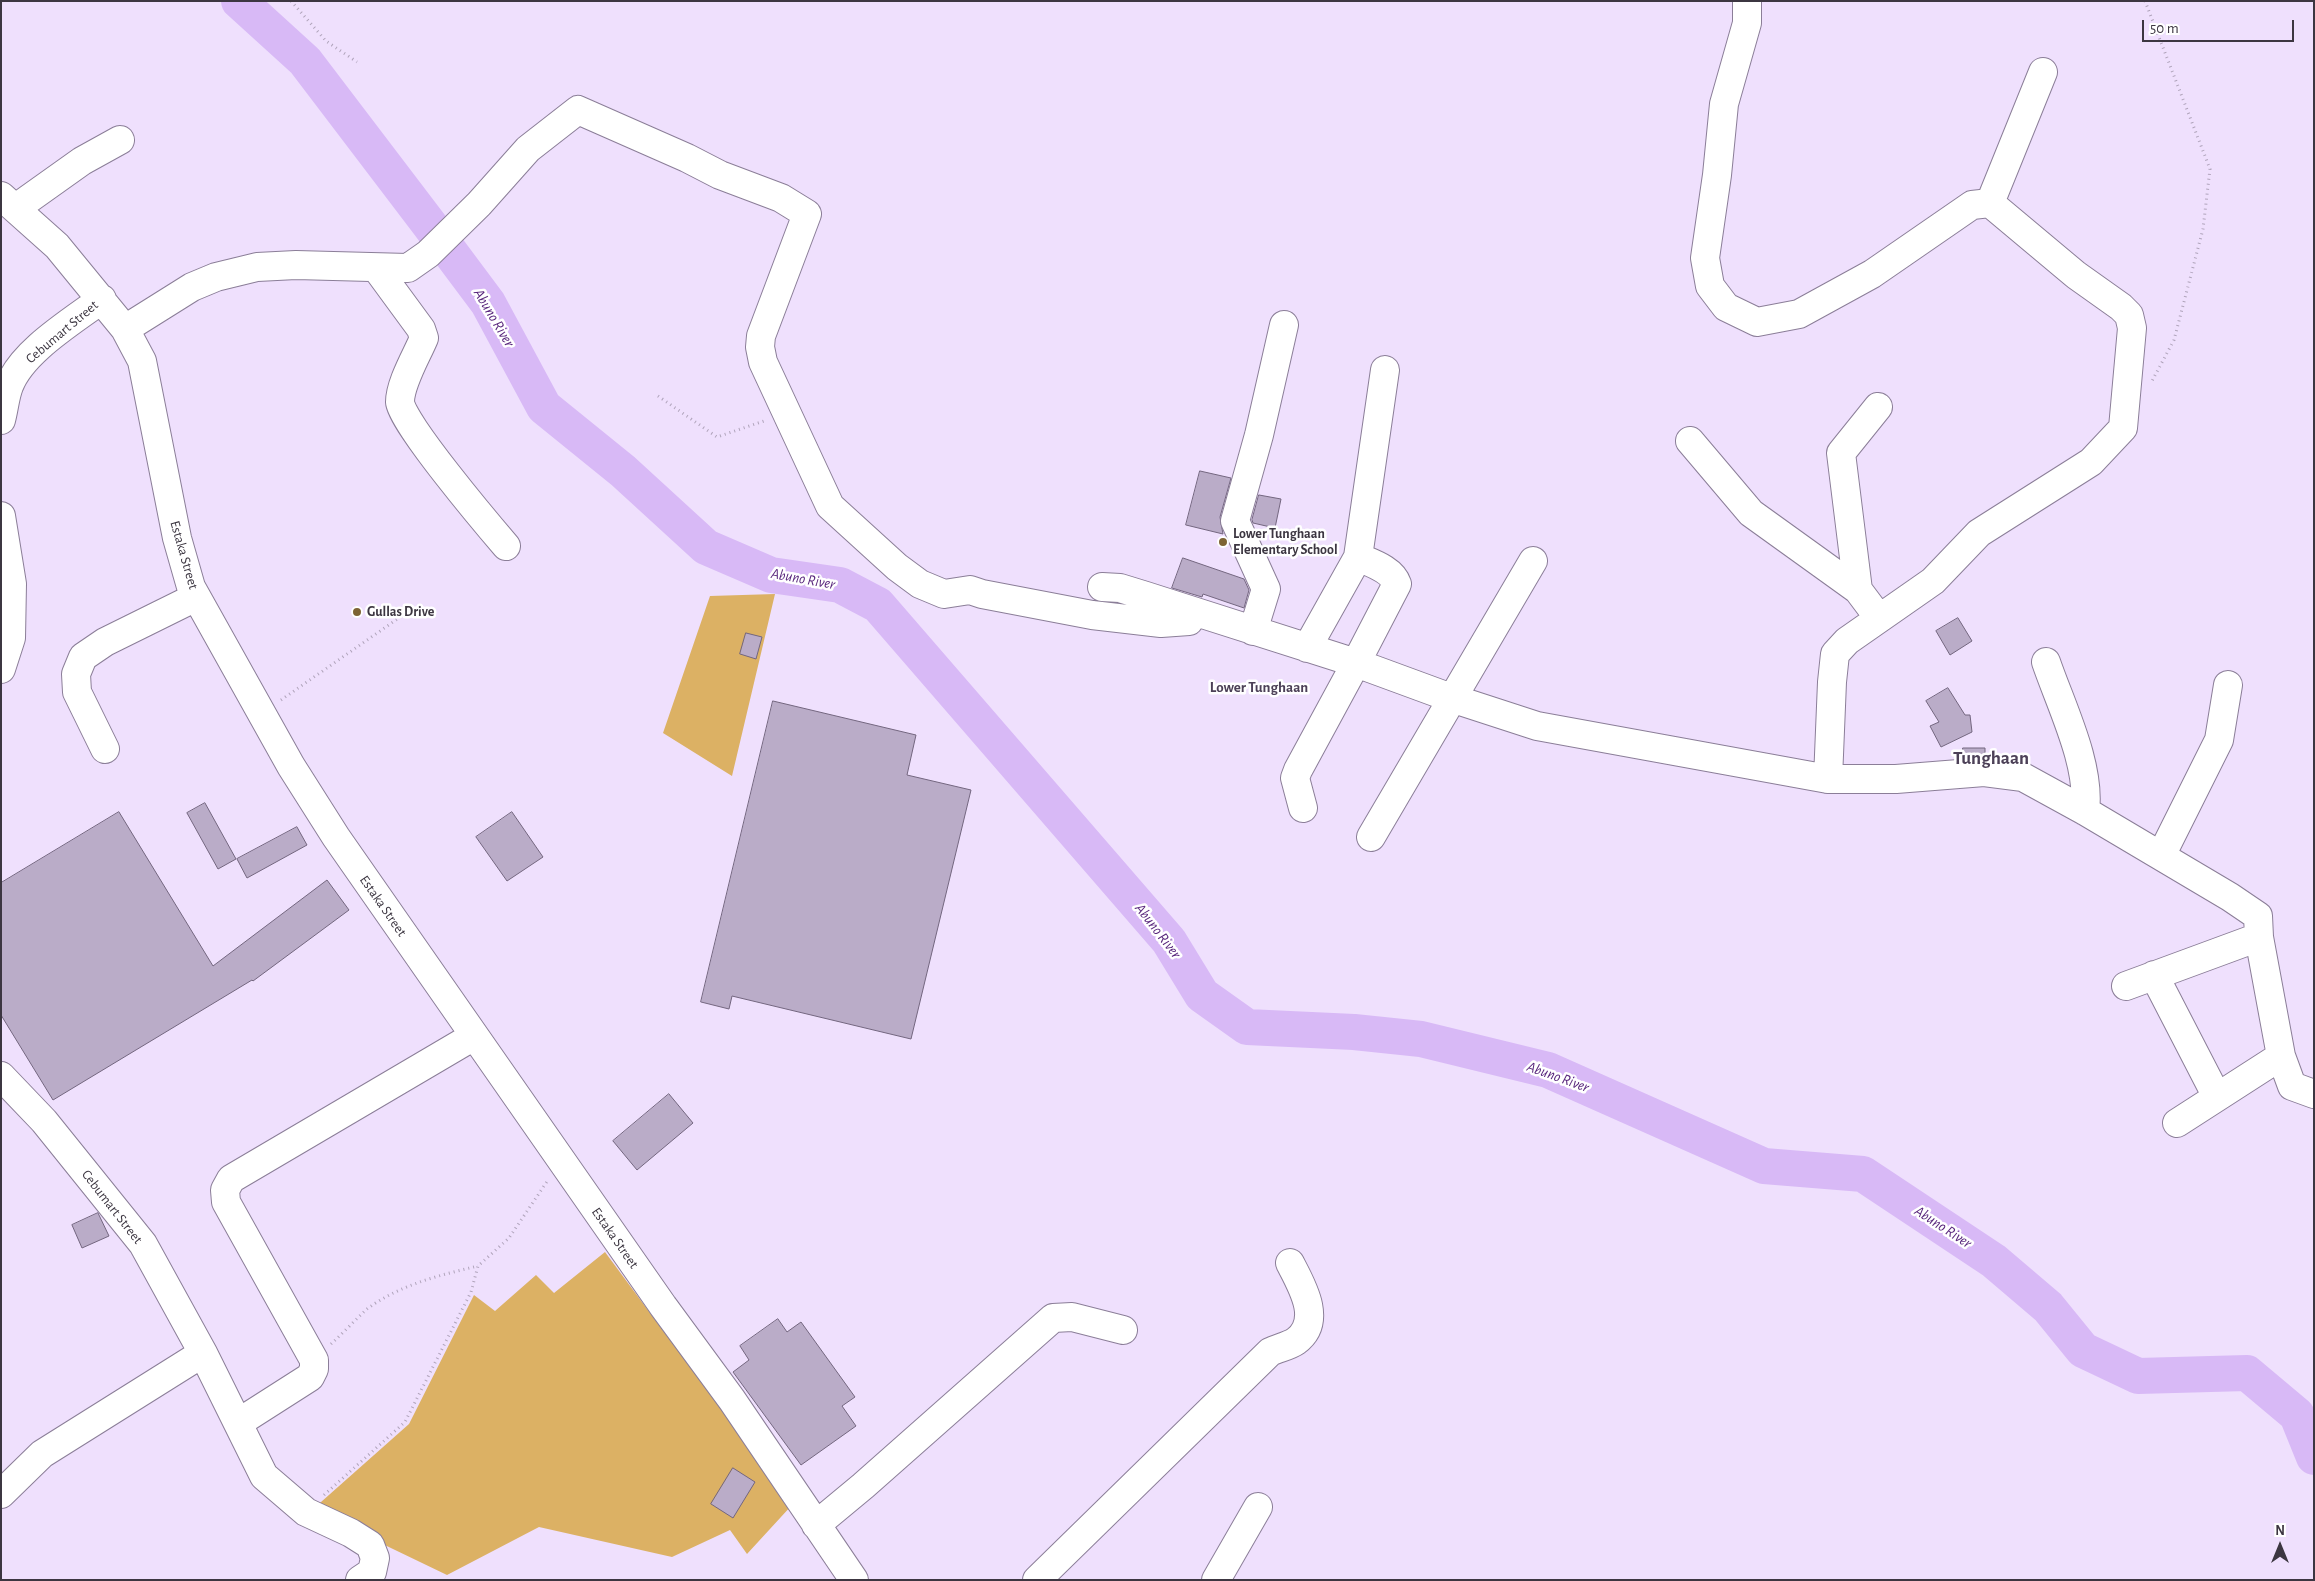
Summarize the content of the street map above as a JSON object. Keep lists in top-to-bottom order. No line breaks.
{"streets":{"street":["Cebumart Street","Estaka Street"]},"crossings":[["Cebumart Street","Estaka Street"]],"districts":["Lower Tunghaan","Tunghaan"],"water":["Abuno River"],"places":["Lower Tunghaan Elementary School","Gullas Drive"],"scale_bar":"50 m","north":"top"}
